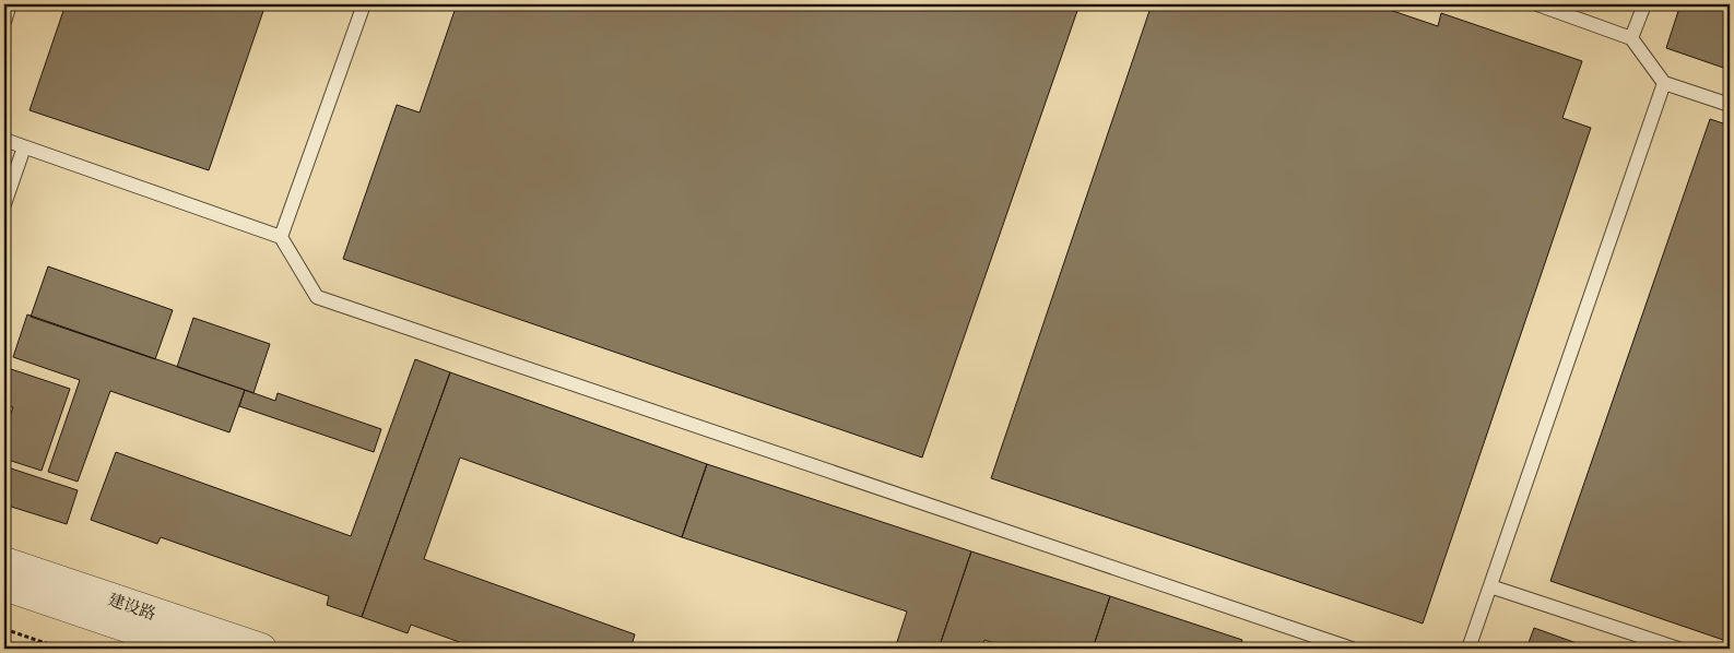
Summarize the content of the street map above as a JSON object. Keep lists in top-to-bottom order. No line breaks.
{"streets":{"street":["建设路"]}}
